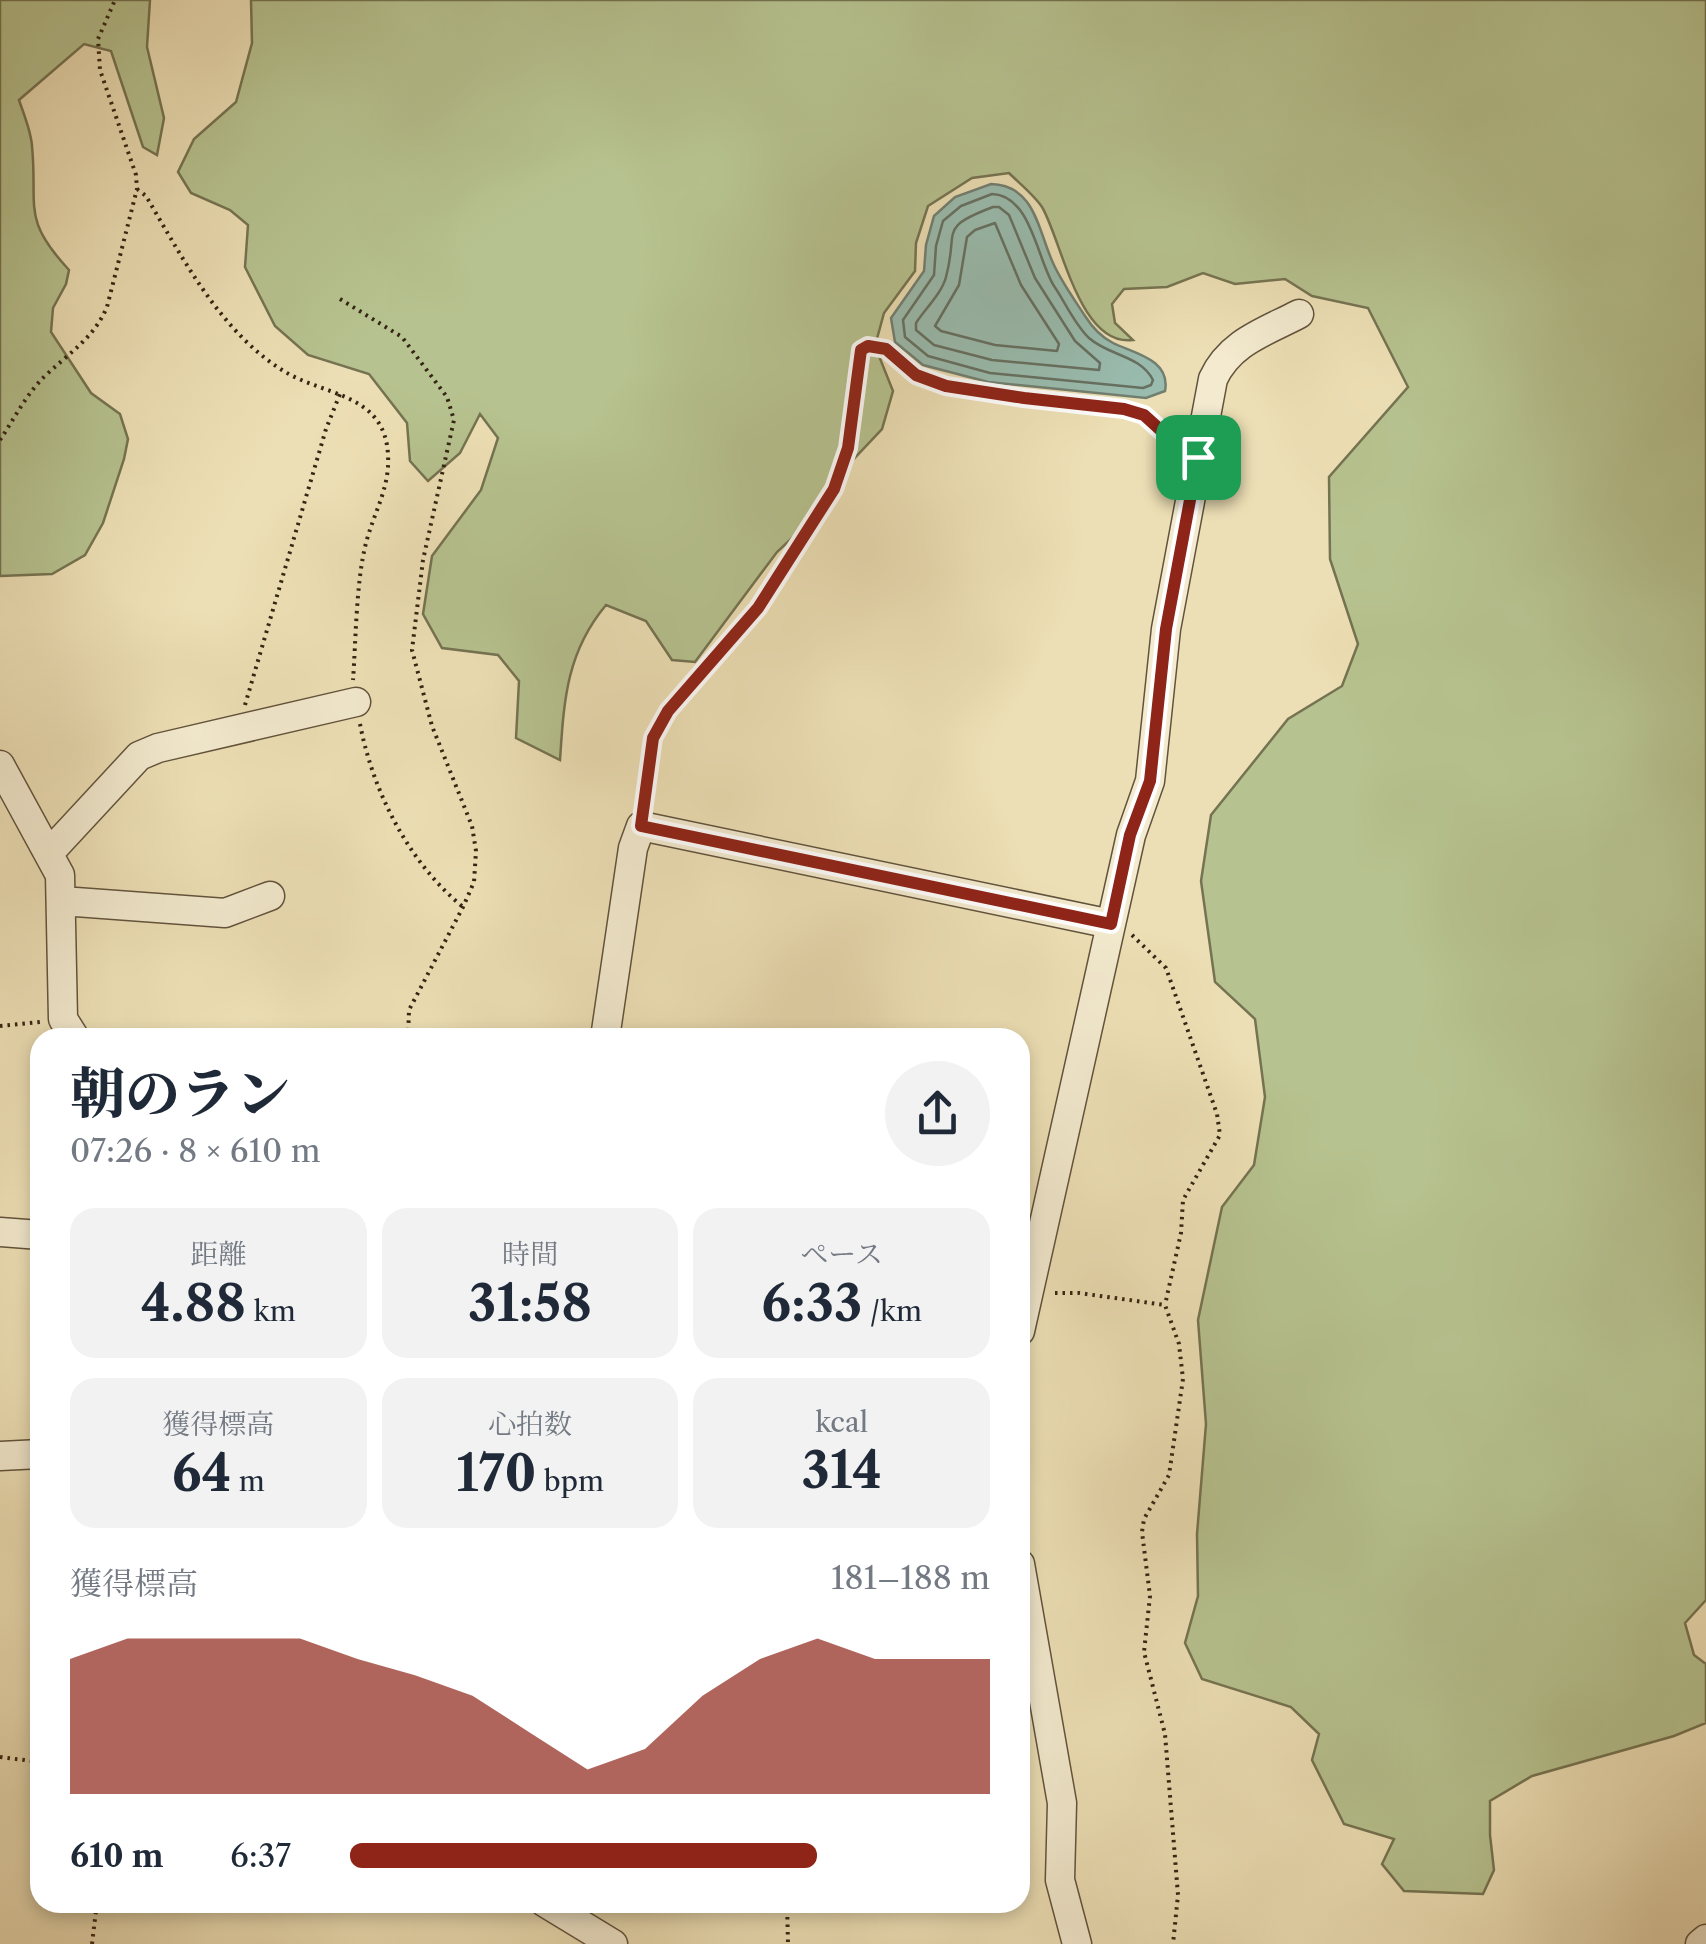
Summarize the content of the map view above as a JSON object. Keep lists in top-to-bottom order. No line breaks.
{"page":{"heading":["朝のラン","07:26 · 8 × 610 m"],"stats":[["距離","4.88 km"],["時間","31:58"],["ペース","6:33 /km"],["獲得標高","64 m"],["心拍数","170 bpm"],["kcal","314"]],"chart":["獲得標高","181–188 m"],"list":[{"name":"610 m","note":"6:37"}]}}
